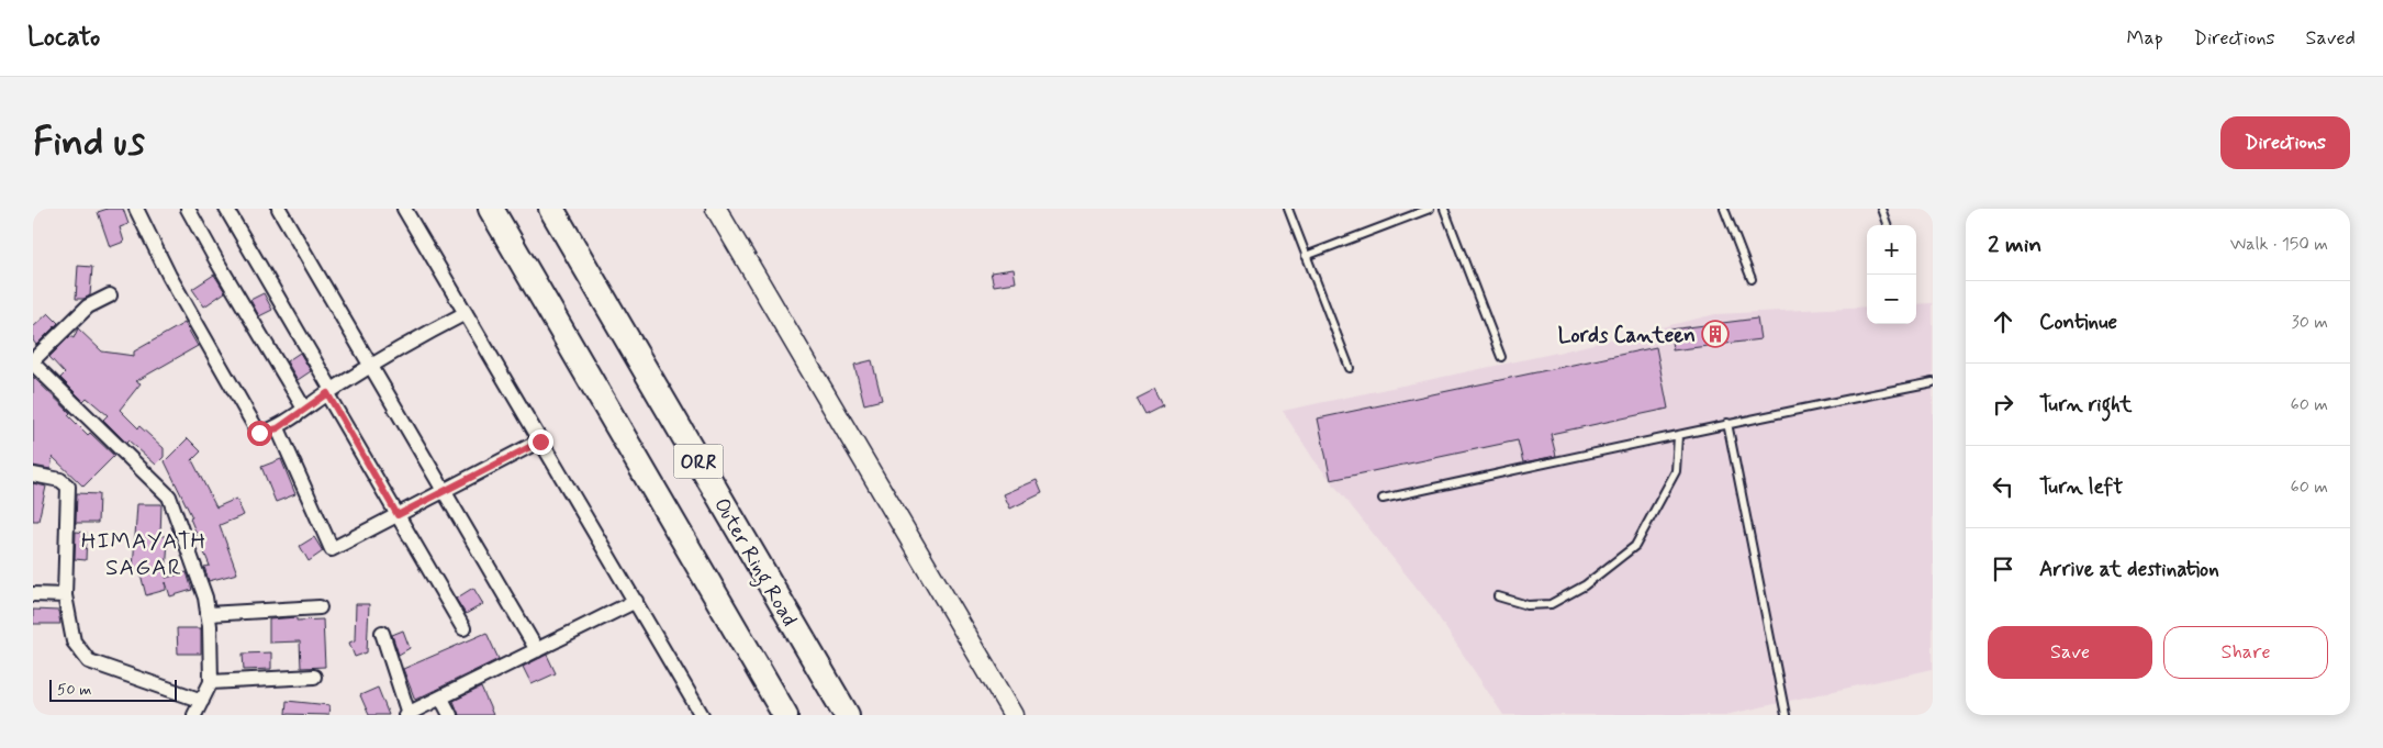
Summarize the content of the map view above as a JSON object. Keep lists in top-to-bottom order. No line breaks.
{"streets":{"highway":["ORR","Outer Ring Road"]},"districts":["HIMAYATH SAGAR"],"places":{"building":["Lords Canteen"]},"scale_bar":"50 m","page":{"header":"Locato","nav":["Map","Directions","Saved"],"buttons":["Directions",["Save","Share"]],"title":"Find us","heading":["2 min","Walk · 150 m"],"map_buttons":["+","−"],"list":[["Continue","30 m"],["Turn right","60 m"],["Turn left","60 m"],"Arrive at destination"],"scale":"50 m"}}
